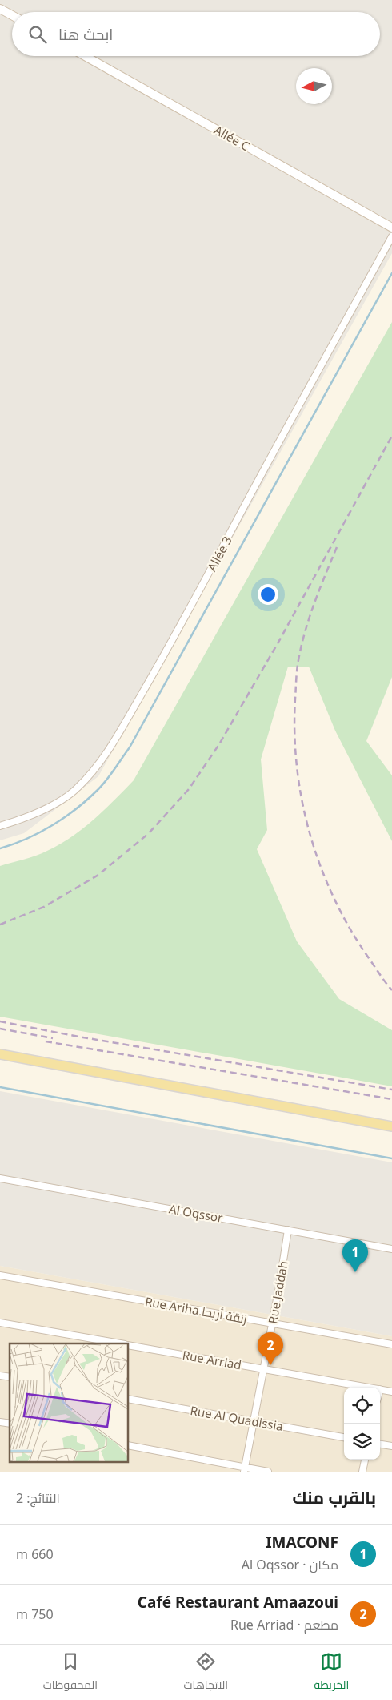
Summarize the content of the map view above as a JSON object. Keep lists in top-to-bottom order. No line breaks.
{"streets":{"street":["Allée C","Allée 3","Al Oqssor","Rue Jaddah","Rue Ariha زنقة أريحا","Rue Arriad","Rue Al Quadissia"]},"crossings":[["Al Oqssor","Rue Jaddah"],["Rue Jaddah","Rue Ariha زنقة أريحا"],["Rue Jaddah","Rue Arriad"],["Rue Jaddah","Rue Al Quadissia"]],"north":"left","page":{"search":"ابحث هنا","pins":["1","2"],"heading":["بالقرب منك","النتائج: 2"],"list":[{"mark":"1","name":"IMACONF","note":"مكان · Al Oqssor","value":"660 m"},{"mark":"2","name":"Café Restaurant Amaazoui","note":"مطعم · Rue Arriad","value":"750 m"}],"nav":["الخريطة","الاتجاهات","المحفوظات"]}}
